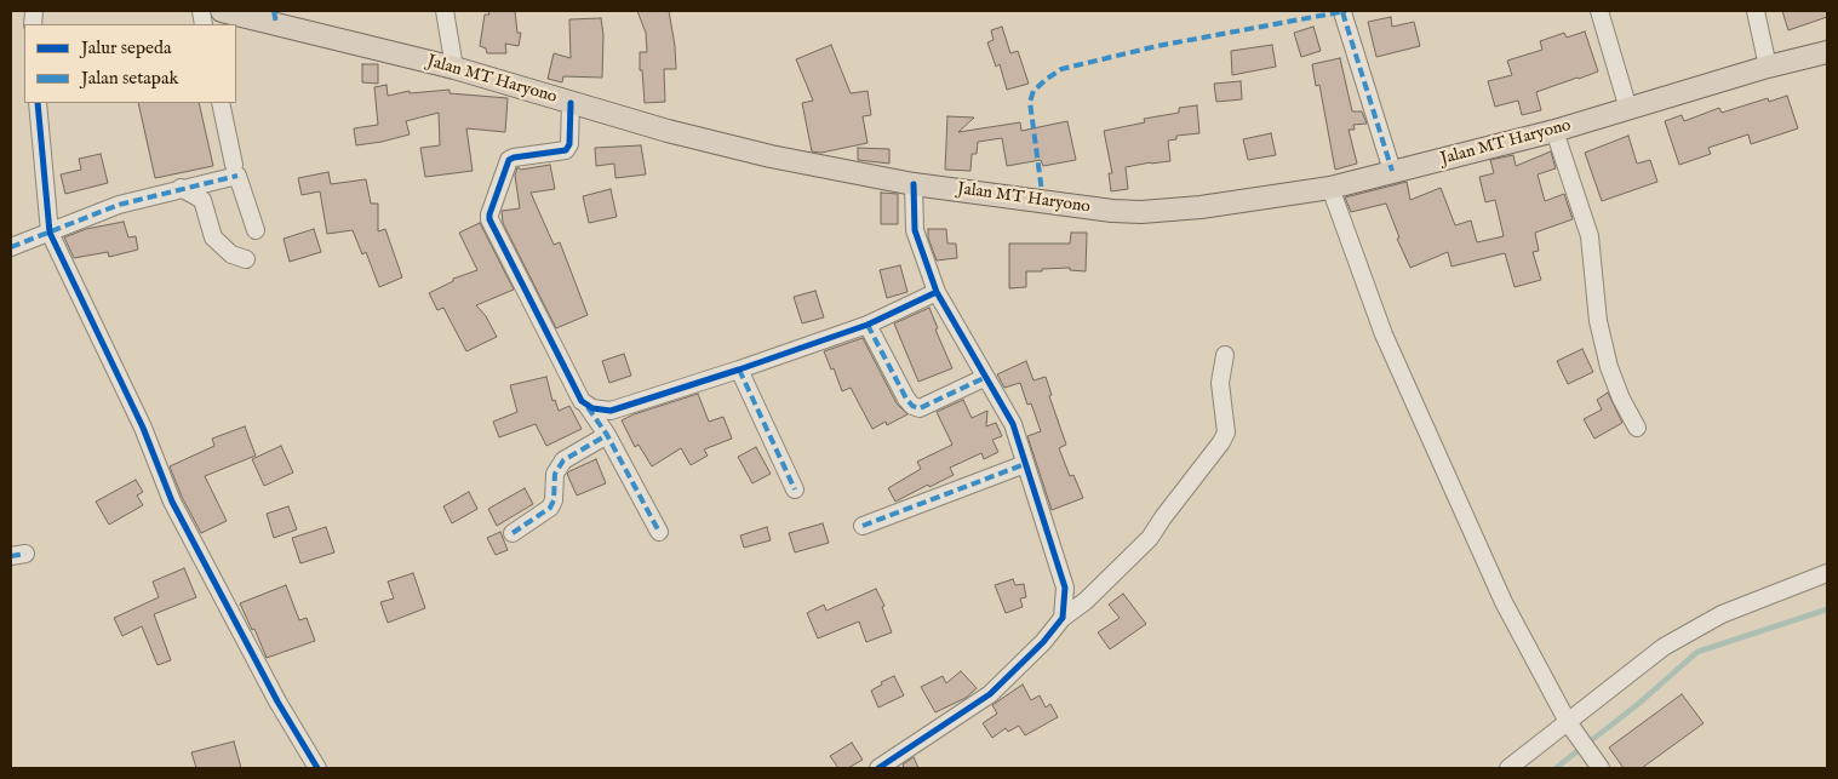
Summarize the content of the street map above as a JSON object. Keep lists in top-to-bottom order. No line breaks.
{"streets":{"main road":["Jalan MT Haryono"]},"legend":["Jalur sepeda","Jalan setapak"]}
